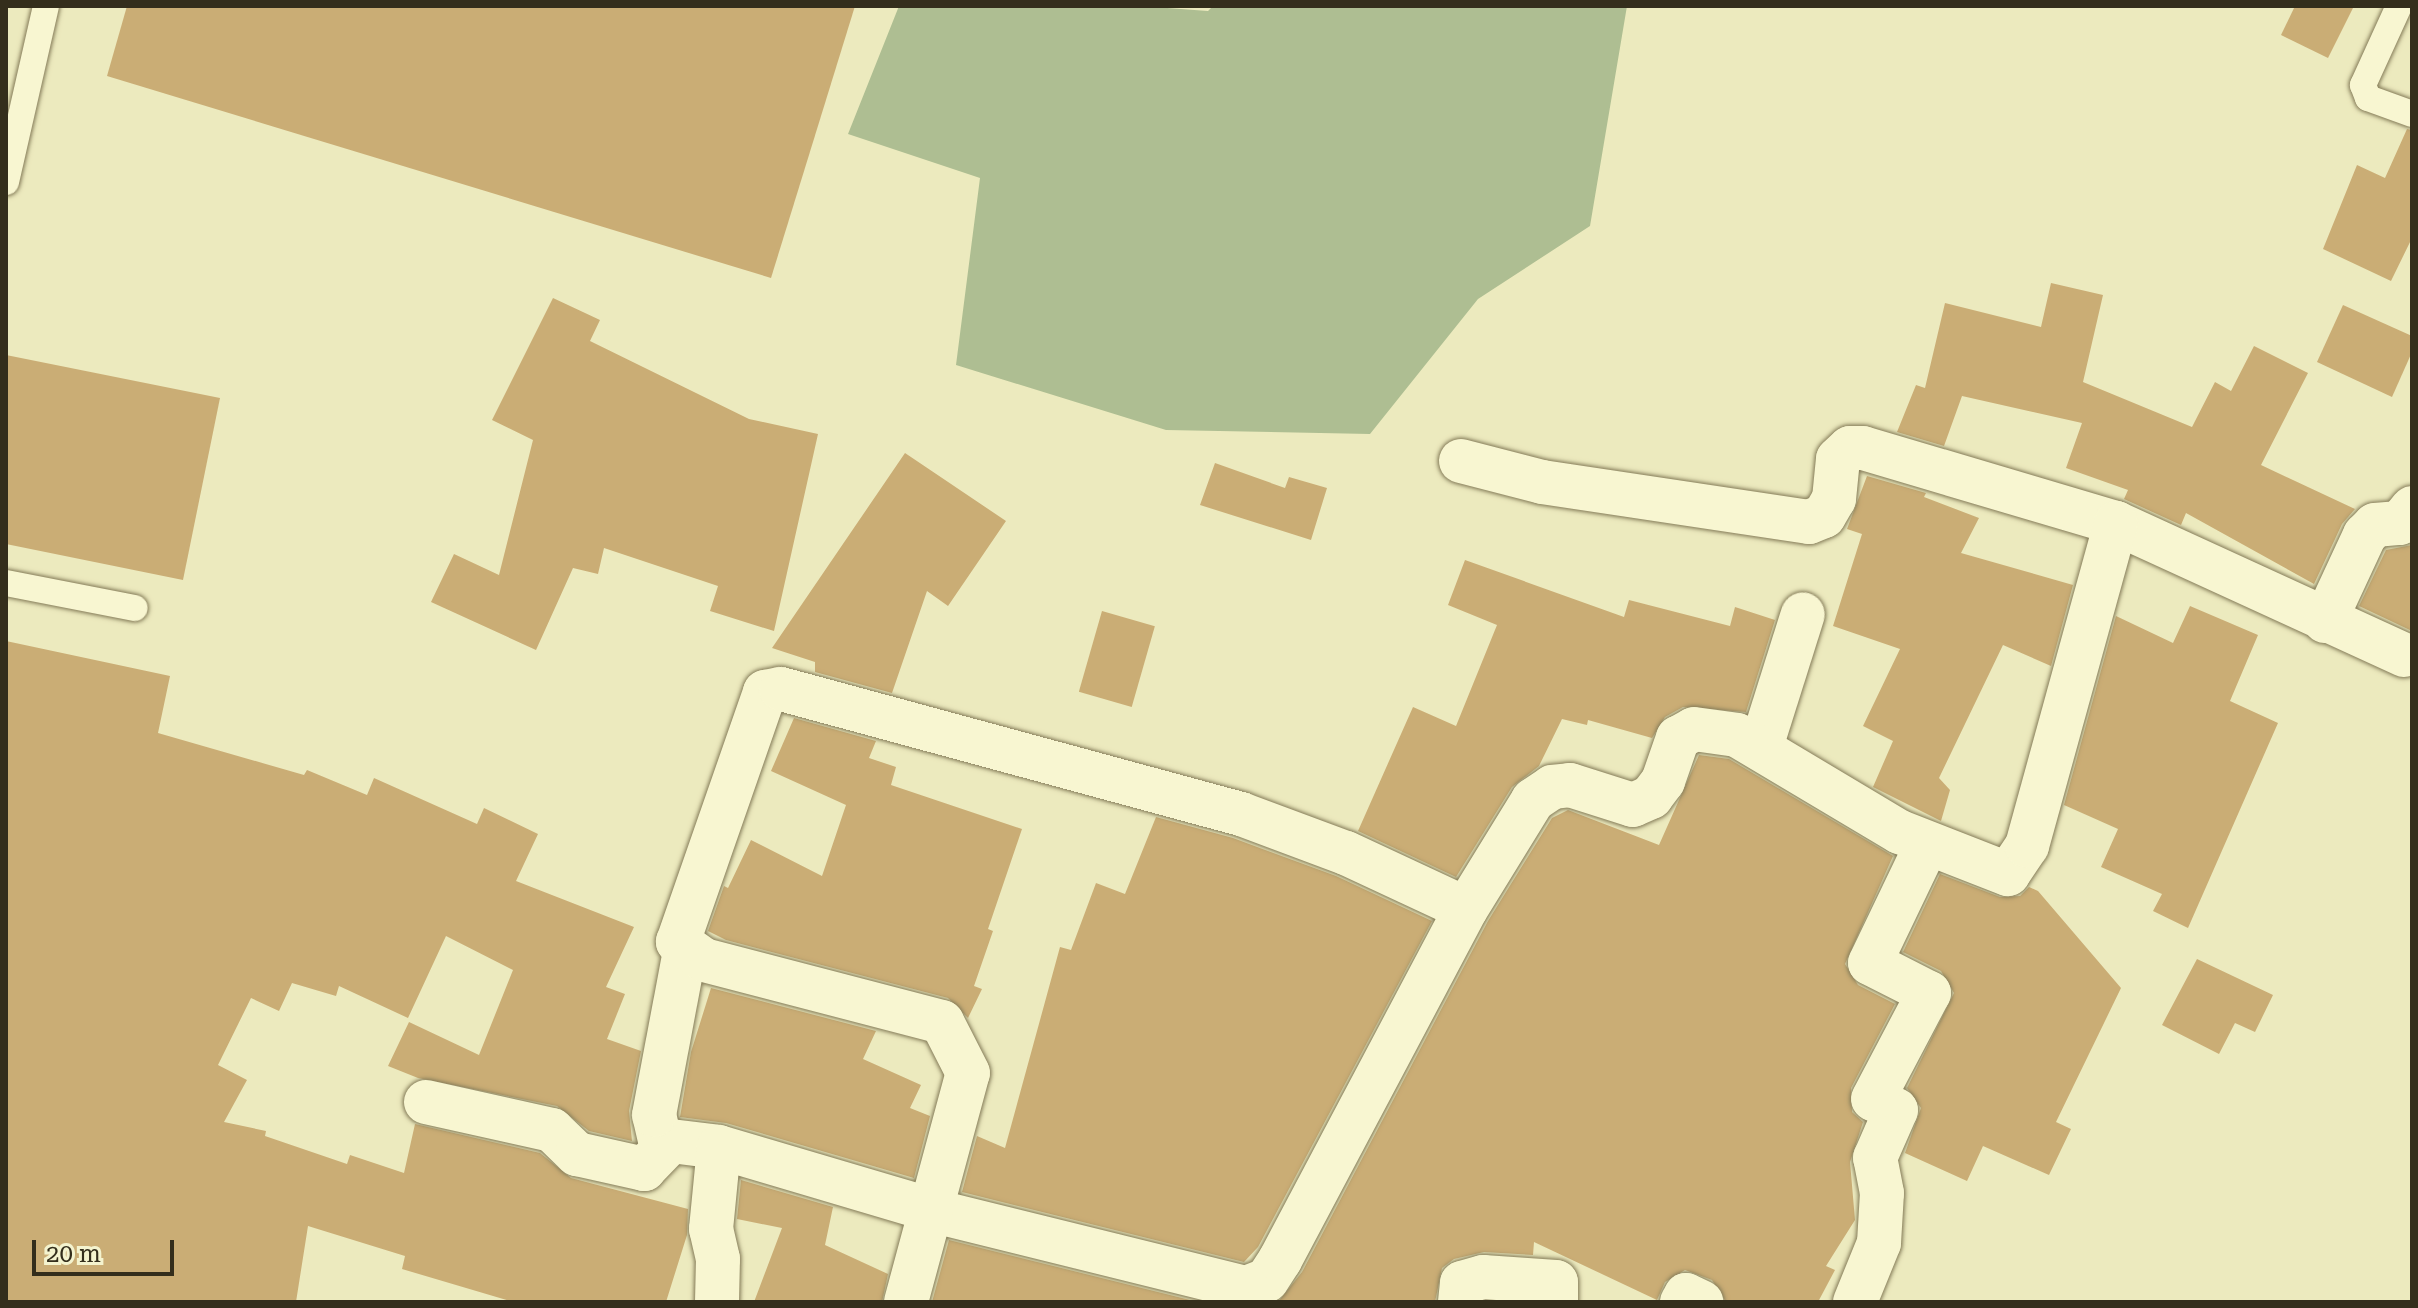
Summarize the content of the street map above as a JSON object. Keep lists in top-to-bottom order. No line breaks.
{"scale_bar":"20 m"}
